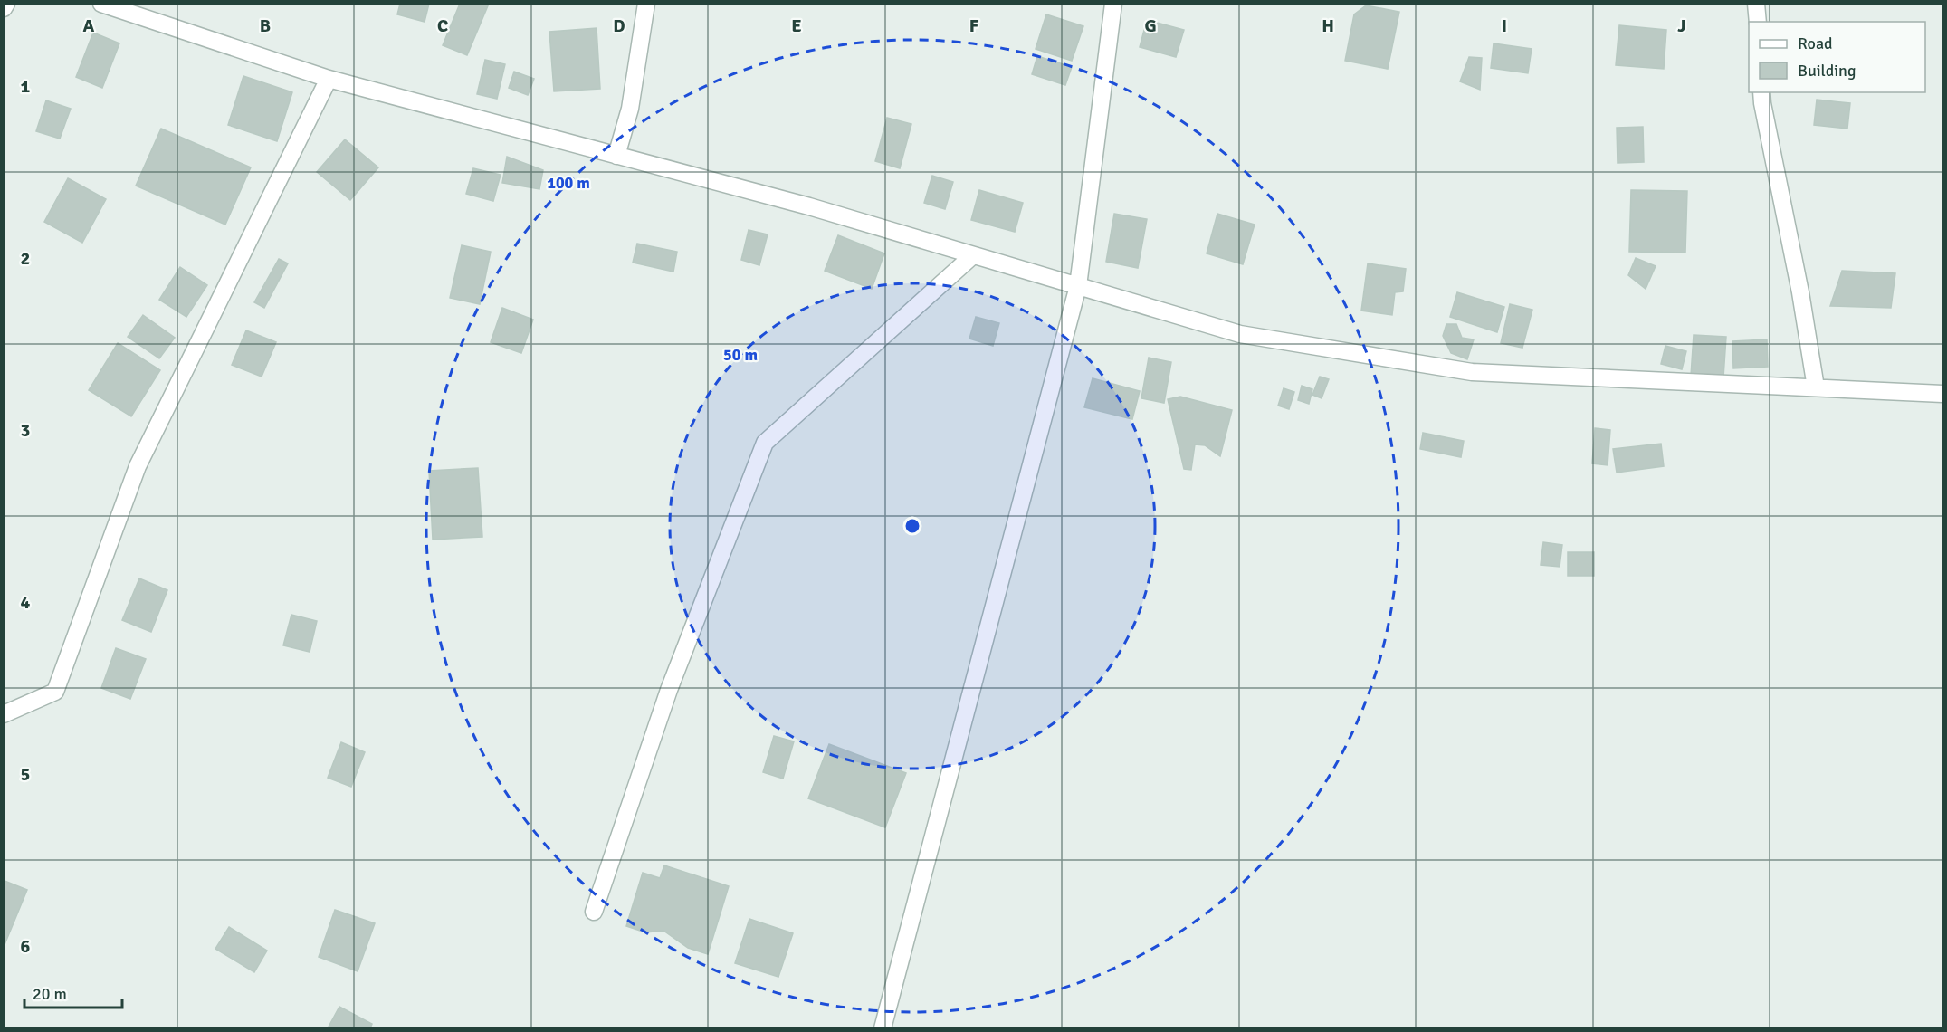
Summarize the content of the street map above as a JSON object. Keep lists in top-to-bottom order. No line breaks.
{"legend":["Road","Building"],"scale_bar":"20 m","grid":{"columns":["A","B","C","D","E","F","G","H","I","J"],"rows":["1","2","3","4","5","6"]},"rings":["100 m","50 m"]}
